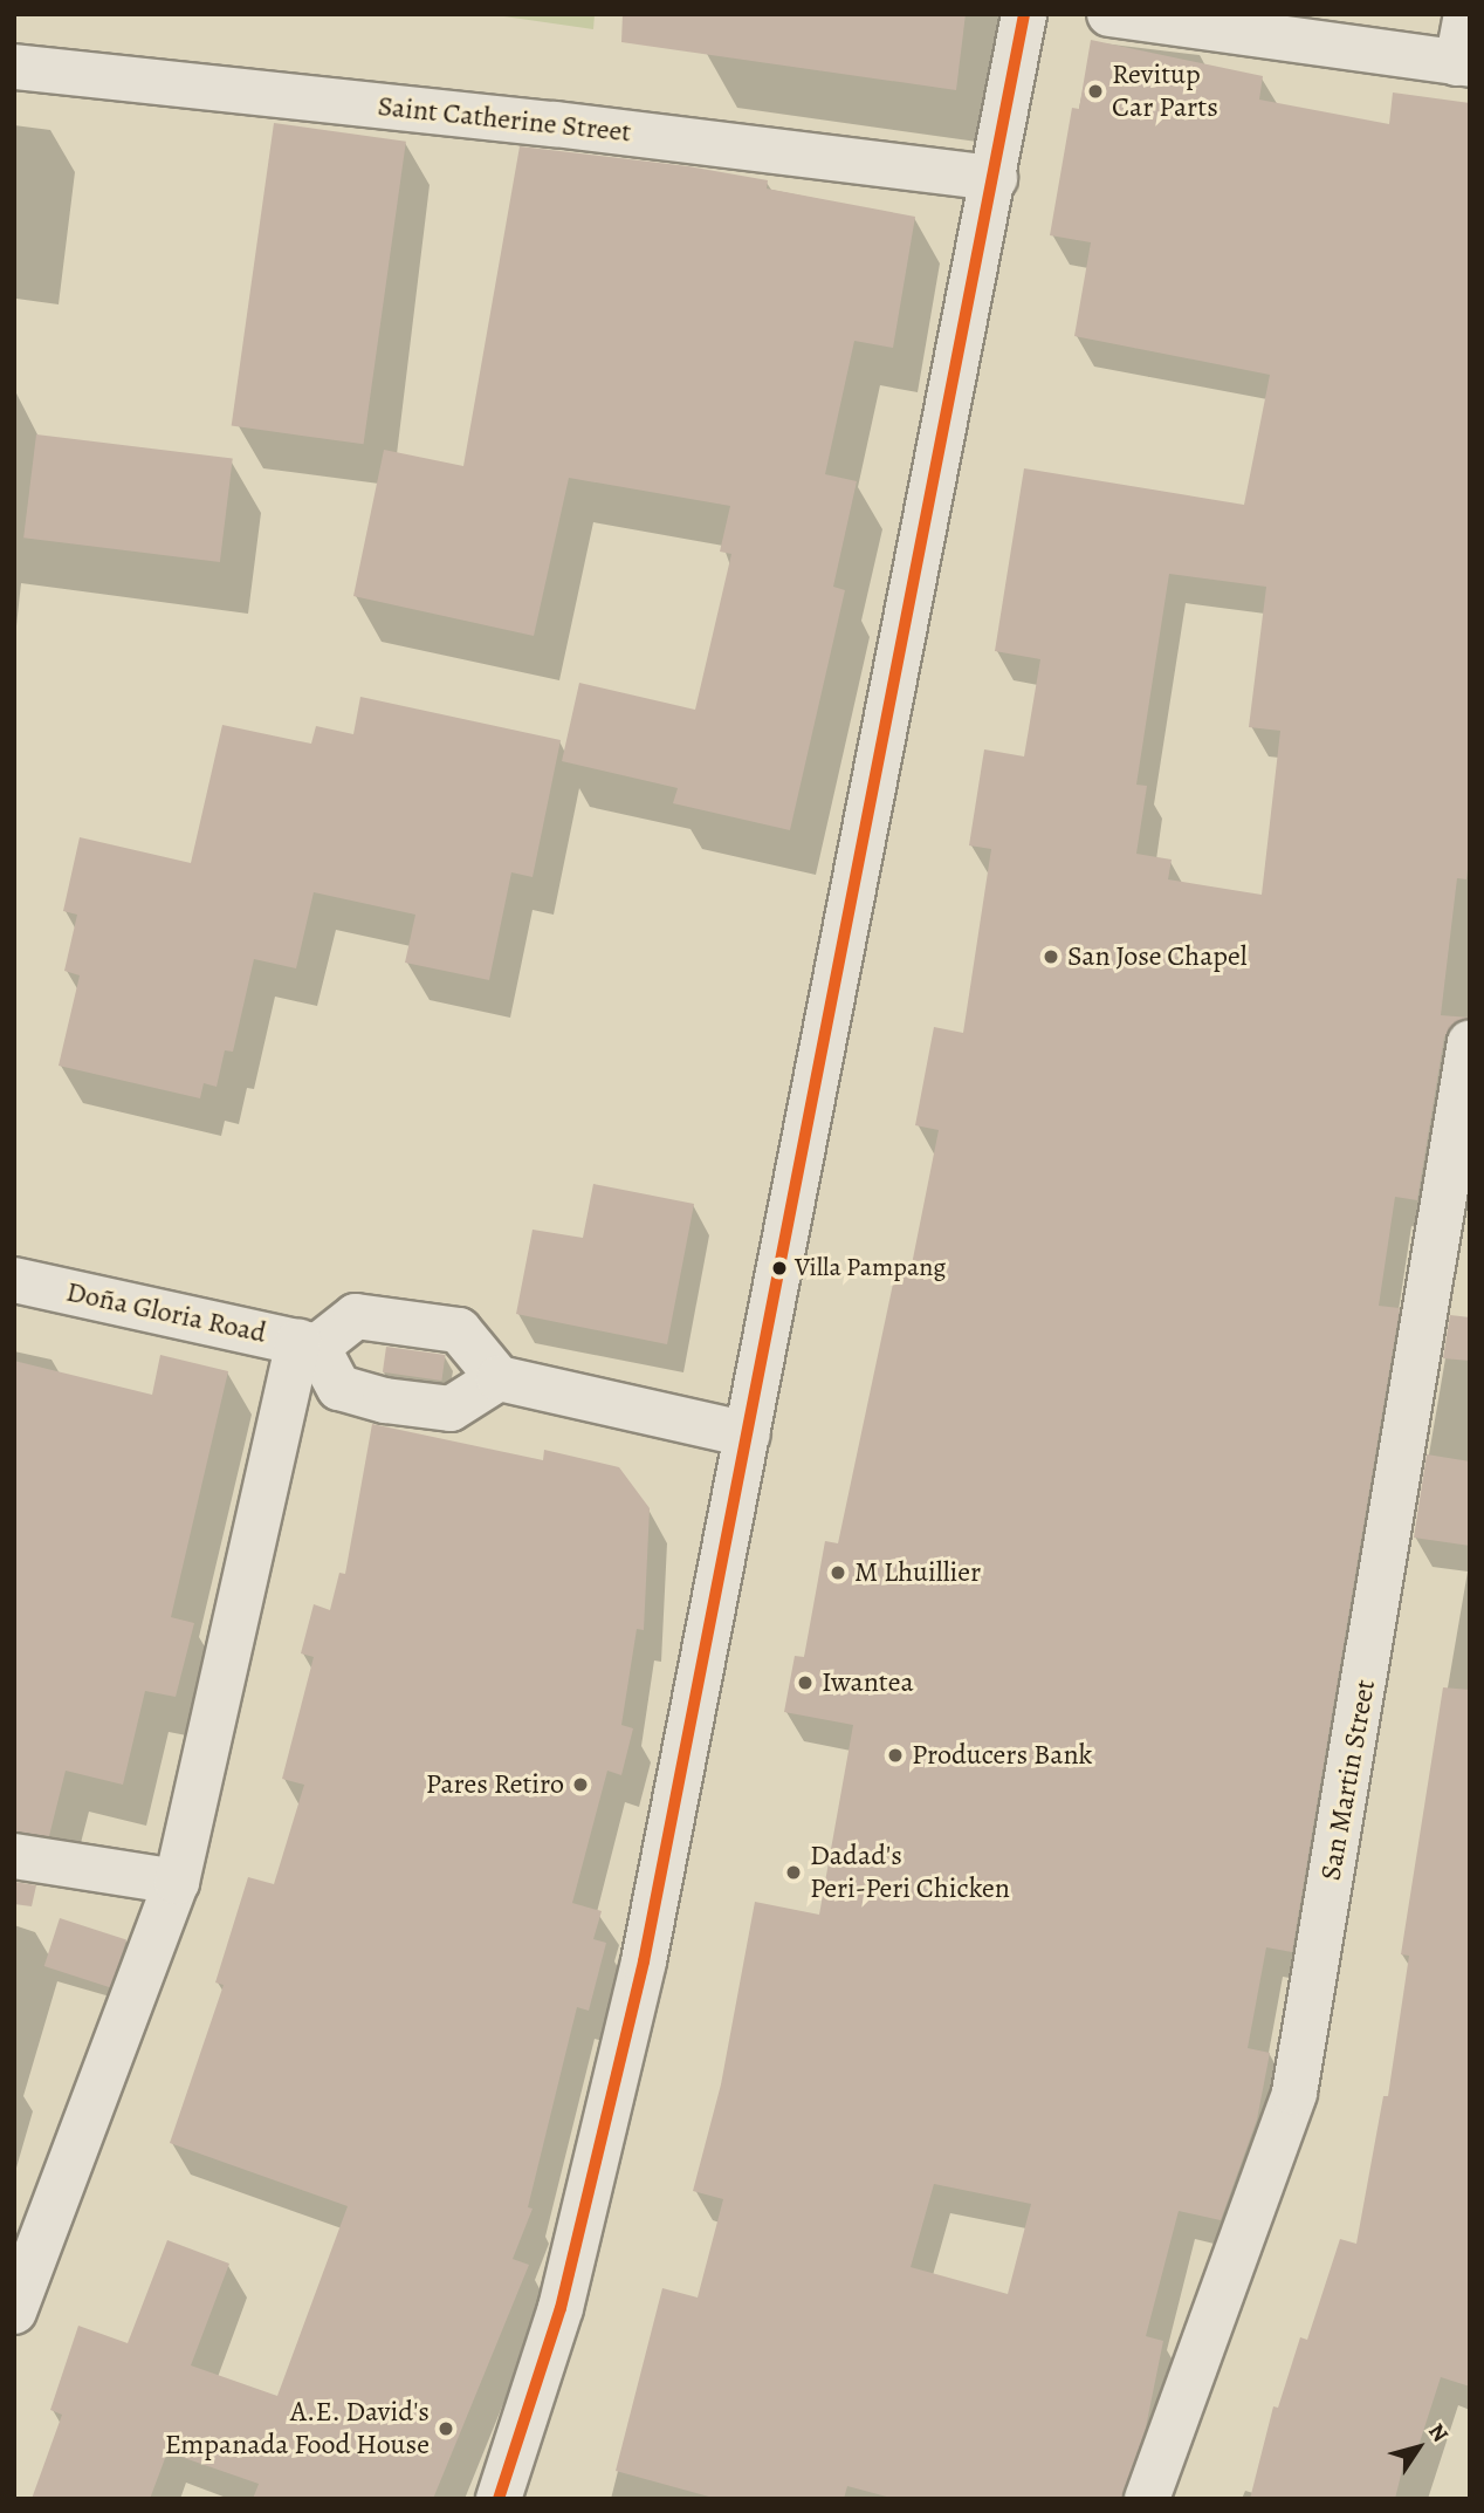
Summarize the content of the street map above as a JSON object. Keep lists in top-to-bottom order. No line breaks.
{"streets":{"street":["Saint Catherine Street","Doña Gloria Road","San Martin Street"]},"places":["Revitup Car Parts","San Jose Chapel","Villa Pampang","M Lhuillier","Iwantea","Producers Bank","Pares Retiro","Dadad's Peri-Peri Chicken","A.E. David's Empanada Food House"],"north":"top right"}
